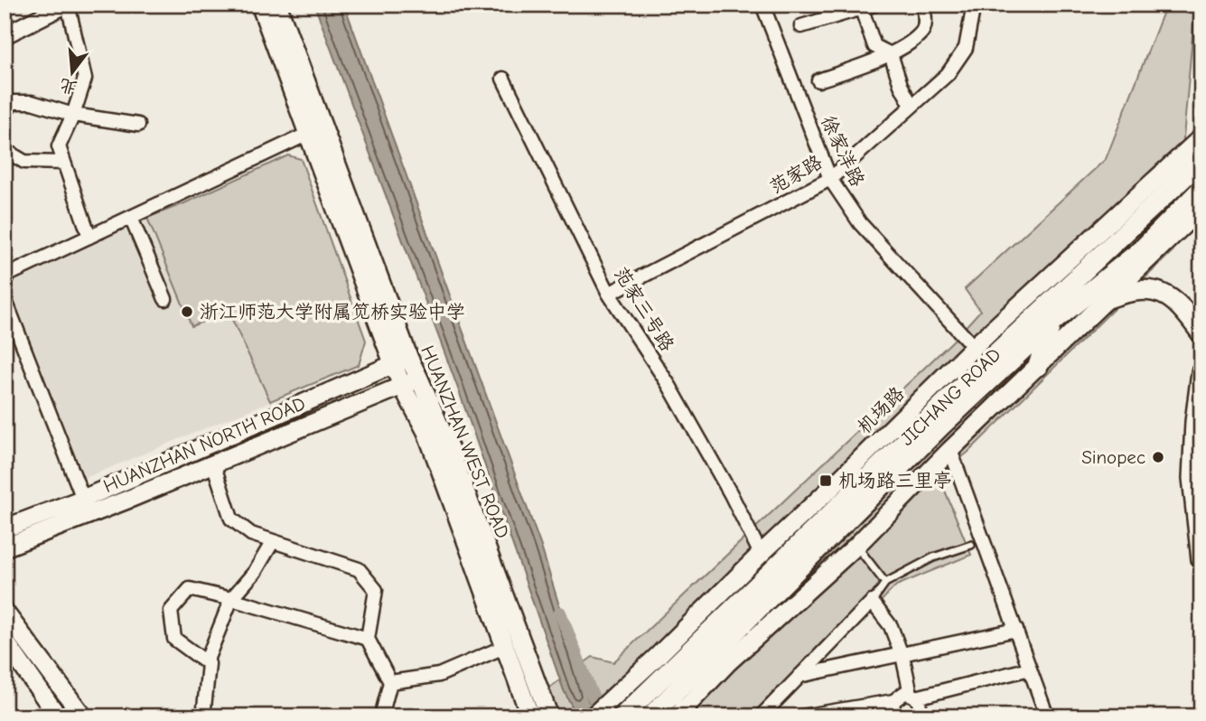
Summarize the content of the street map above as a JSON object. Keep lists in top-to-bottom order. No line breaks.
{"streets":{"main road":["JICHANG ROAD","机场路","HUANZHAN WEST ROAD","HUANZHAN NORTH ROAD"],"street":["徐家洋路","范家路","范家三号路"]},"crossings":[["徐家洋路","范家路"],["徐家洋路","机场路"],["范家路","范家三号路"],["范家三号路","机场路"],["HUANZHAN WEST ROAD","HUANZHAN NORTH ROAD"]],"places":{"other":["浙江师范大学附属笕桥实验中学","Sinopec"],"transit":["机场路三里亭"]},"north":"bottom"}
